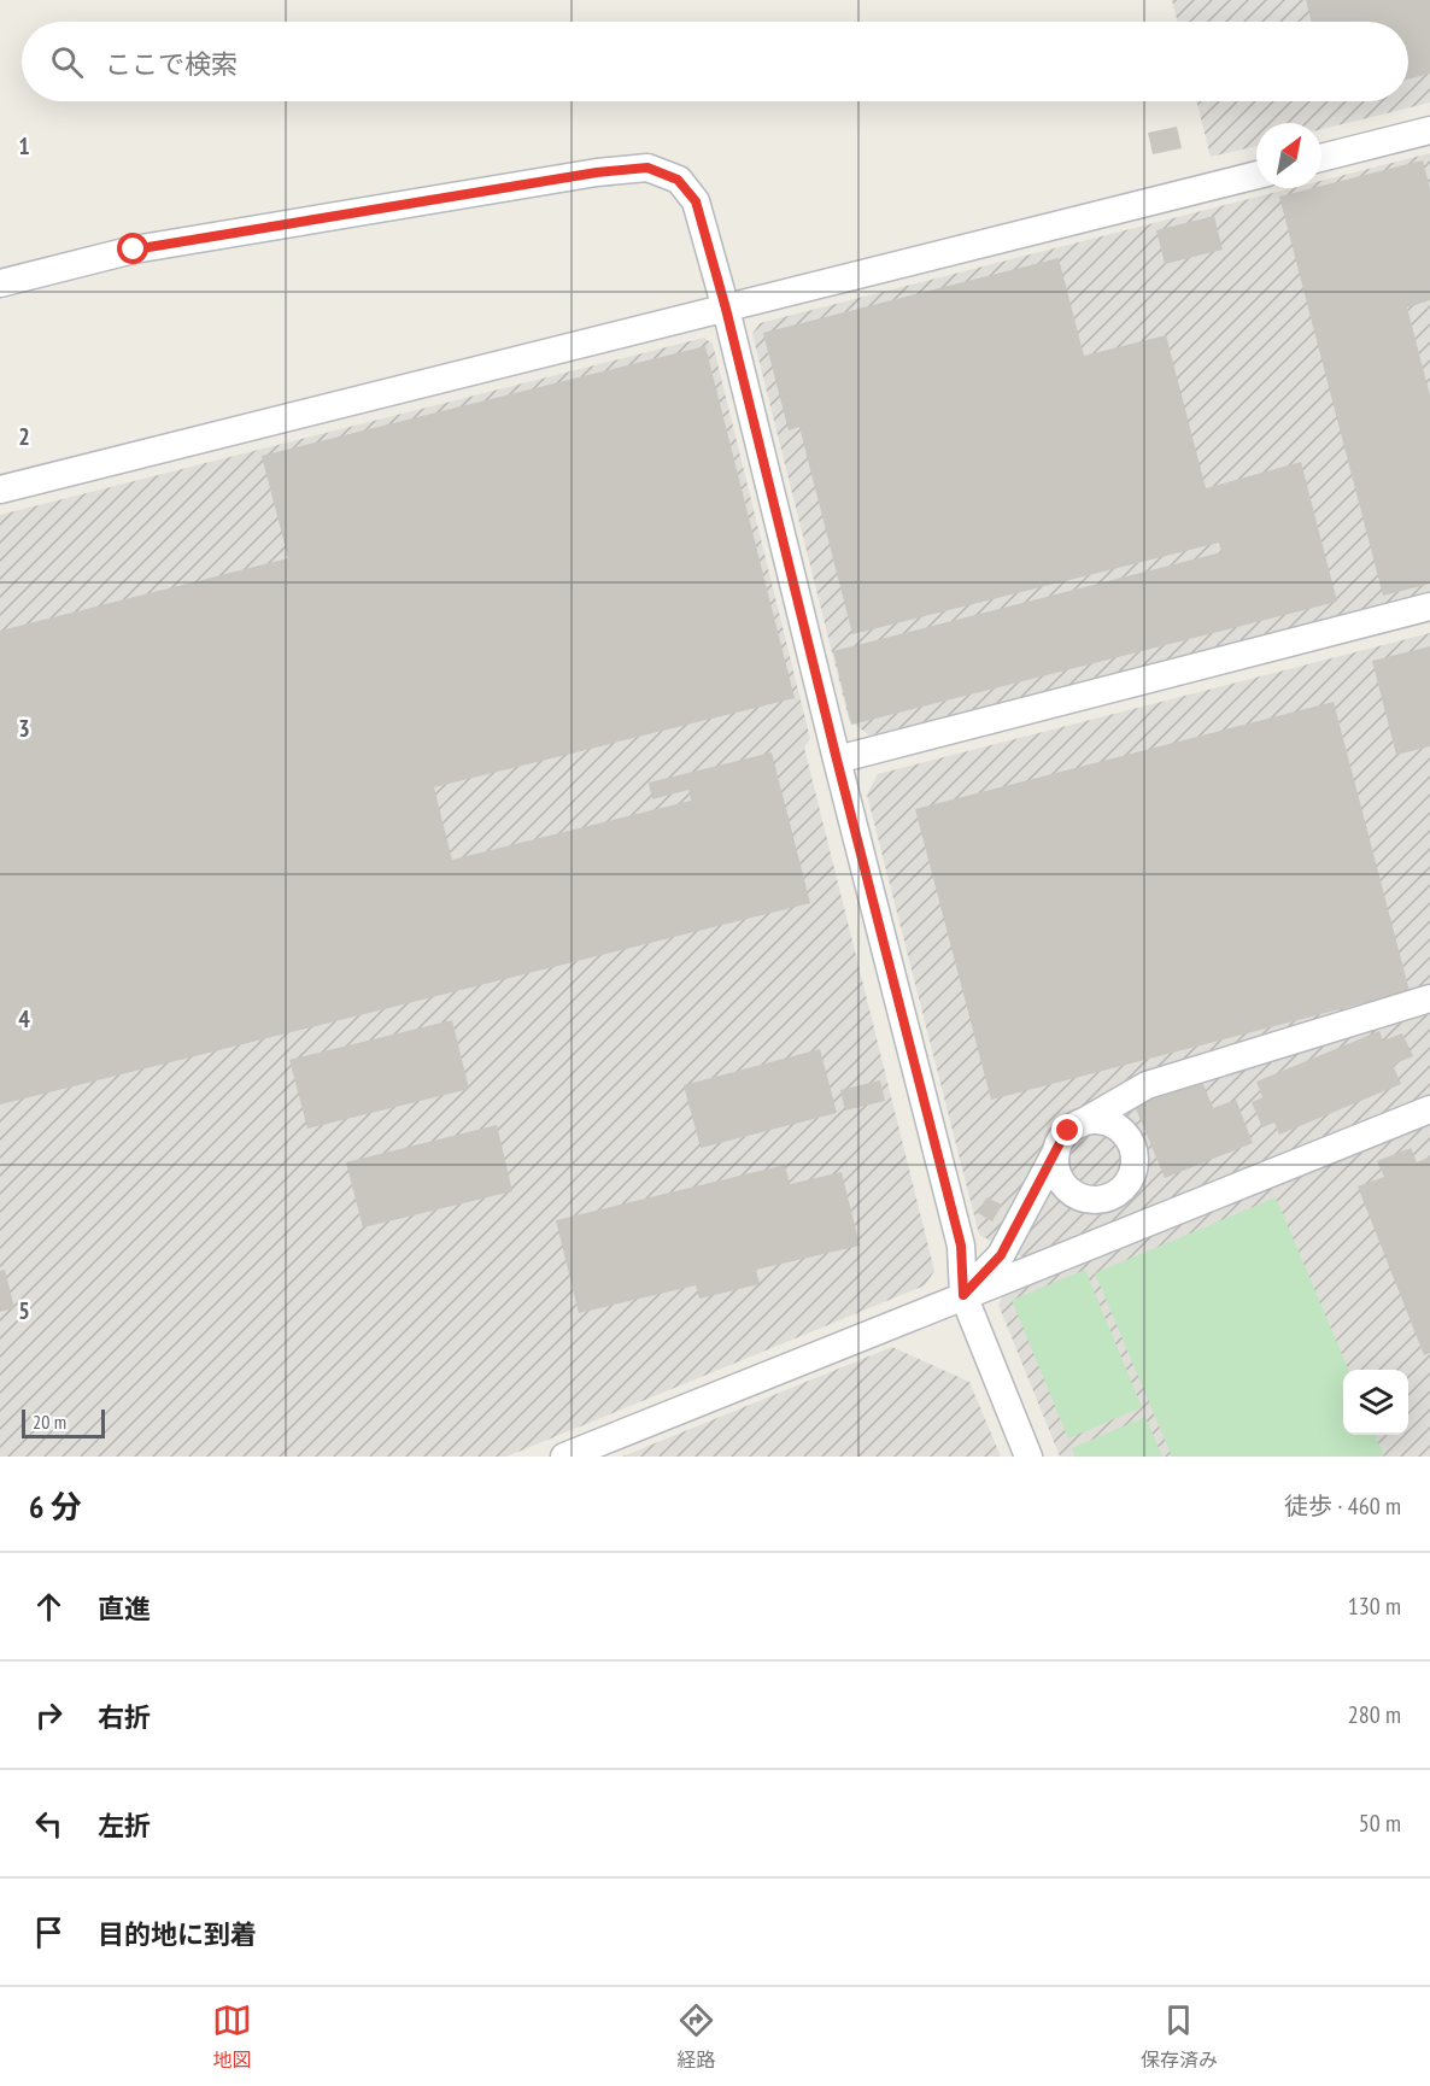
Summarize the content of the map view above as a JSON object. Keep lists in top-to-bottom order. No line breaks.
{"scale_bar":"20 m","north":"top right","page":{"search":"ここで検索","scale":"20 m","heading":["6 分","徒歩 · 460 m"],"list":[["直進","130 m"],["右折","280 m"],["左折","50 m"],"目的地に到着"],"nav":["地図","経路","保存済み"]},"grid":{"rows":["1","2","3","4","5"]}}
